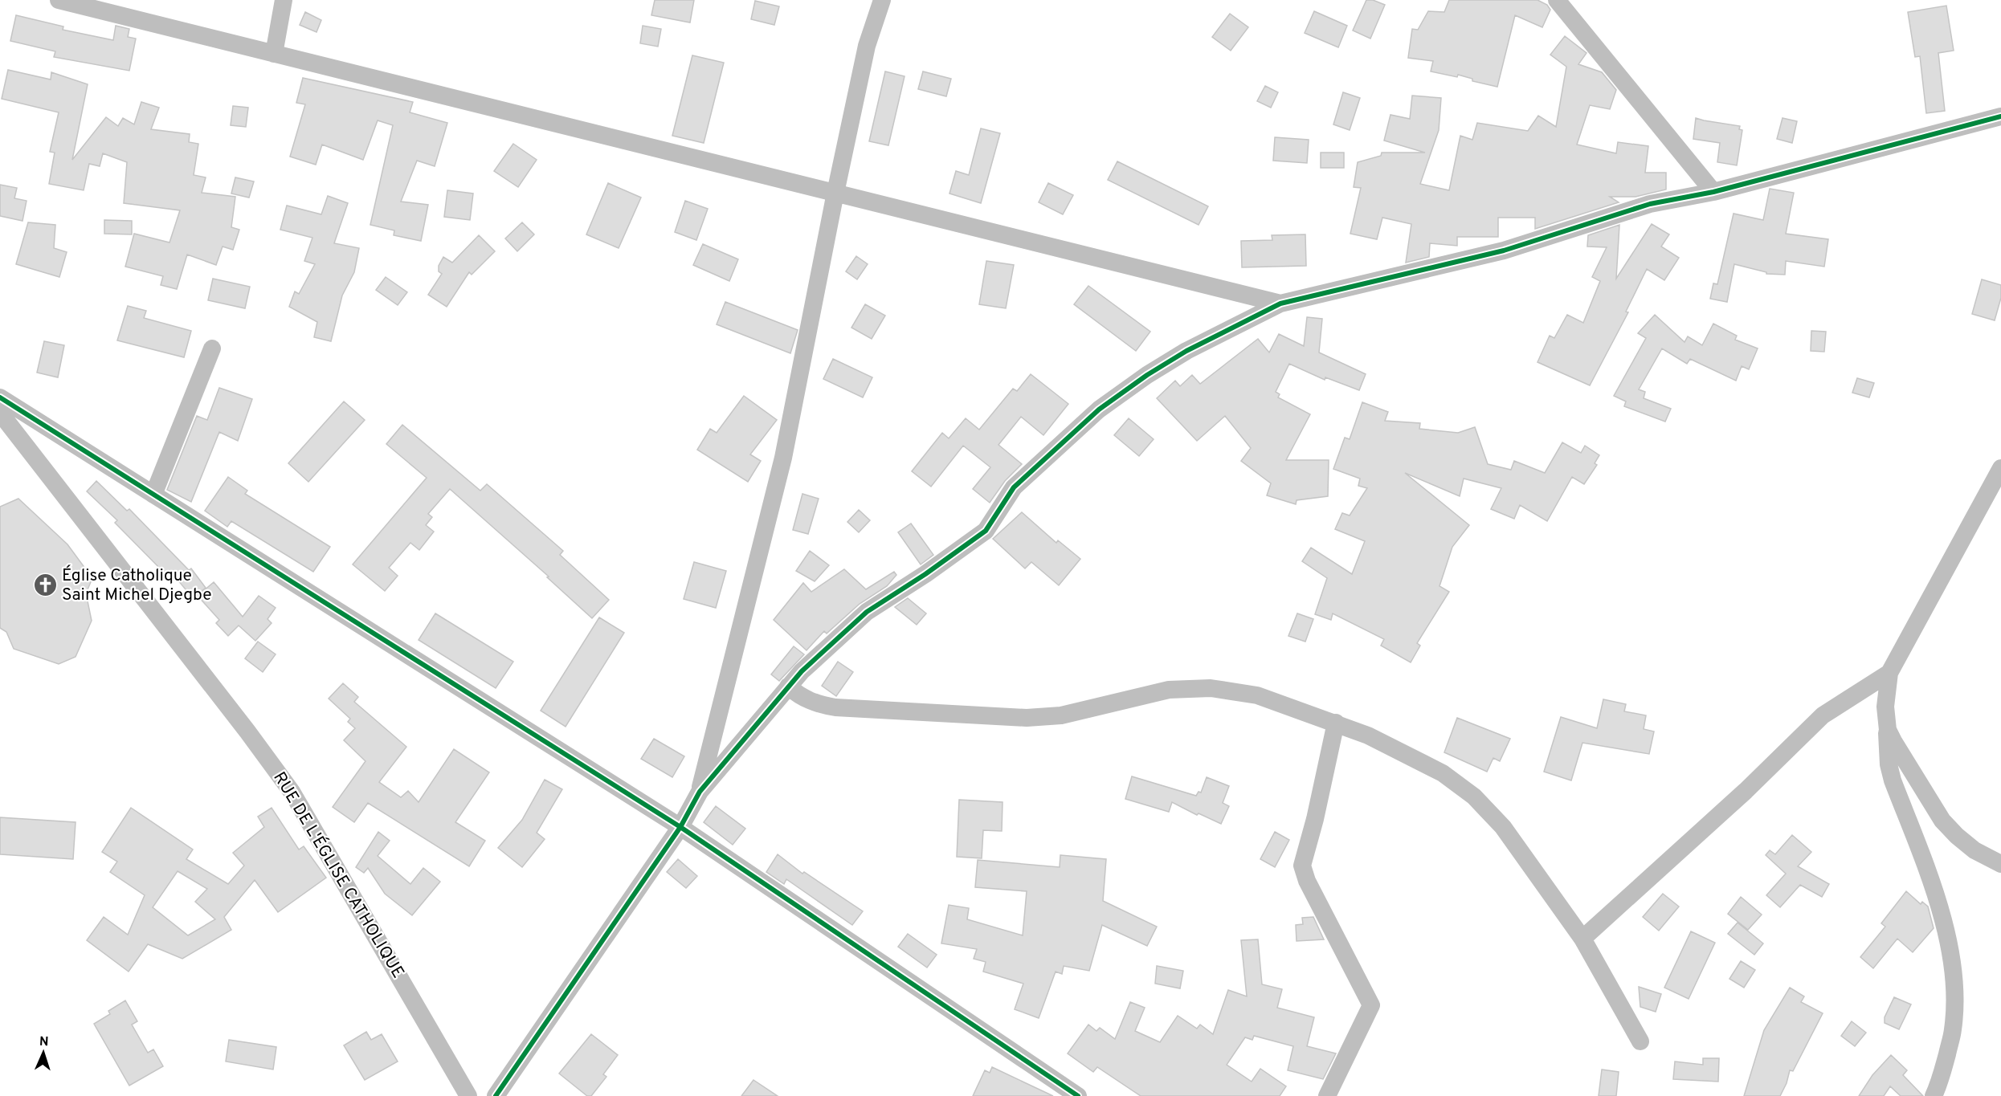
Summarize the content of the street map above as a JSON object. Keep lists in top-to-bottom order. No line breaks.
{"streets":{"street":["RUE DE L'ÉGLISE CATHOLIQUE"]},"places":{"church":["Église Catholique Saint Michel Djegbe"]},"north":"top"}
